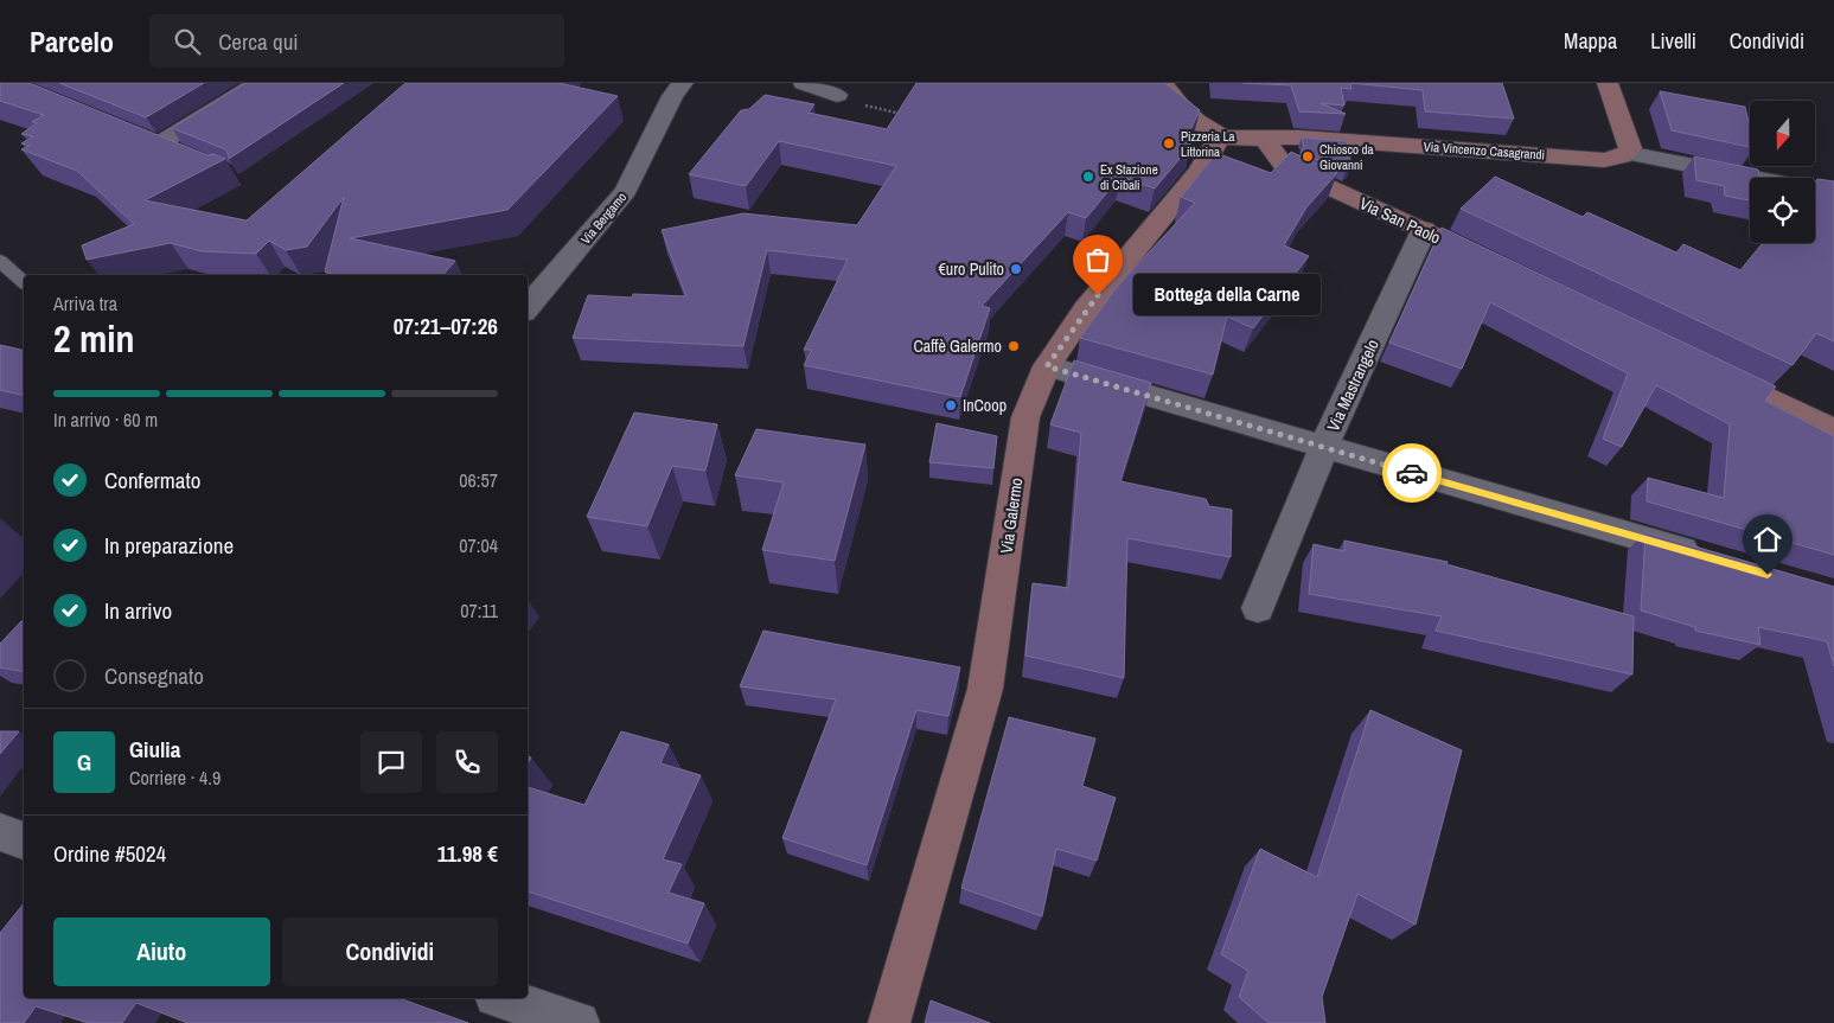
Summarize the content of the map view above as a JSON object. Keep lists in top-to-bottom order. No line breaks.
{"streets":{"main road":["Via Vincenzo Casagrandi","Via San Paolo","Via Galermo"],"street":["Via Bergamo","Via Mastrangelo"]},"crossings":[["Via Vincenzo Casagrandi","Via San Paolo"],["Via Vincenzo Casagrandi","Via Galermo"],["Via San Paolo","Via Mastrangelo"]],"places":["Pizzeria La Littorina","Chiosco da Giovanni","Ex Stazione di Cibali","€uro Pulito","Bottega della Carne","Caffè Galermo","InCoop"],"north":"bottom","page":{"header":"Parcelo","search":"Cerca qui","nav":["Mappa","Livelli","Condividi"],"bubble":"Bottega della Carne","heading":["2 min","Arriva tra","07:21–07:26"],"panel":["Giulia","Corriere · 4.9","Ordine #5024","11.98 €"],"bar":"In arrivo · 60 m","list":[["Confermato","06:57"],["In preparazione","07:04"],["In arrivo","07:11"],"Consegnato"],"round":"G","buttons":["Aiuto","Condividi"]}}
